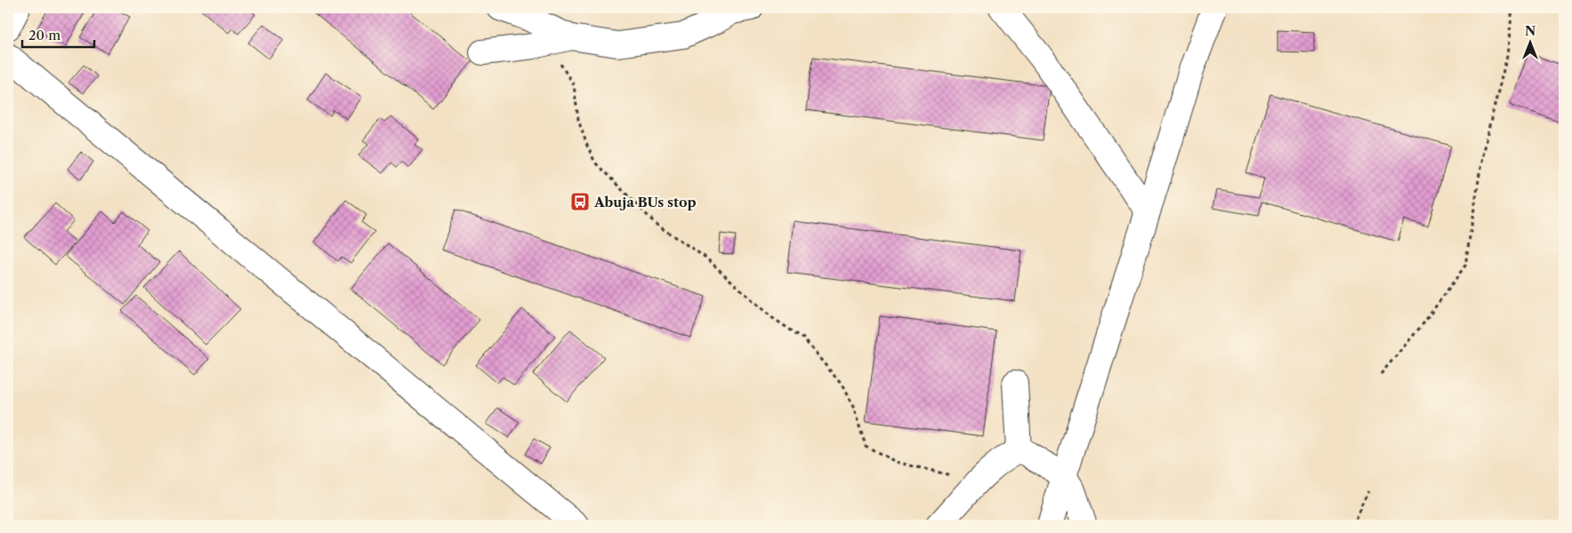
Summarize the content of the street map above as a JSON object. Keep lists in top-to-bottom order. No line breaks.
{"places":{"bus stop":["Abuja BUs stop"]},"scale_bar":"20 m","north":"top"}
